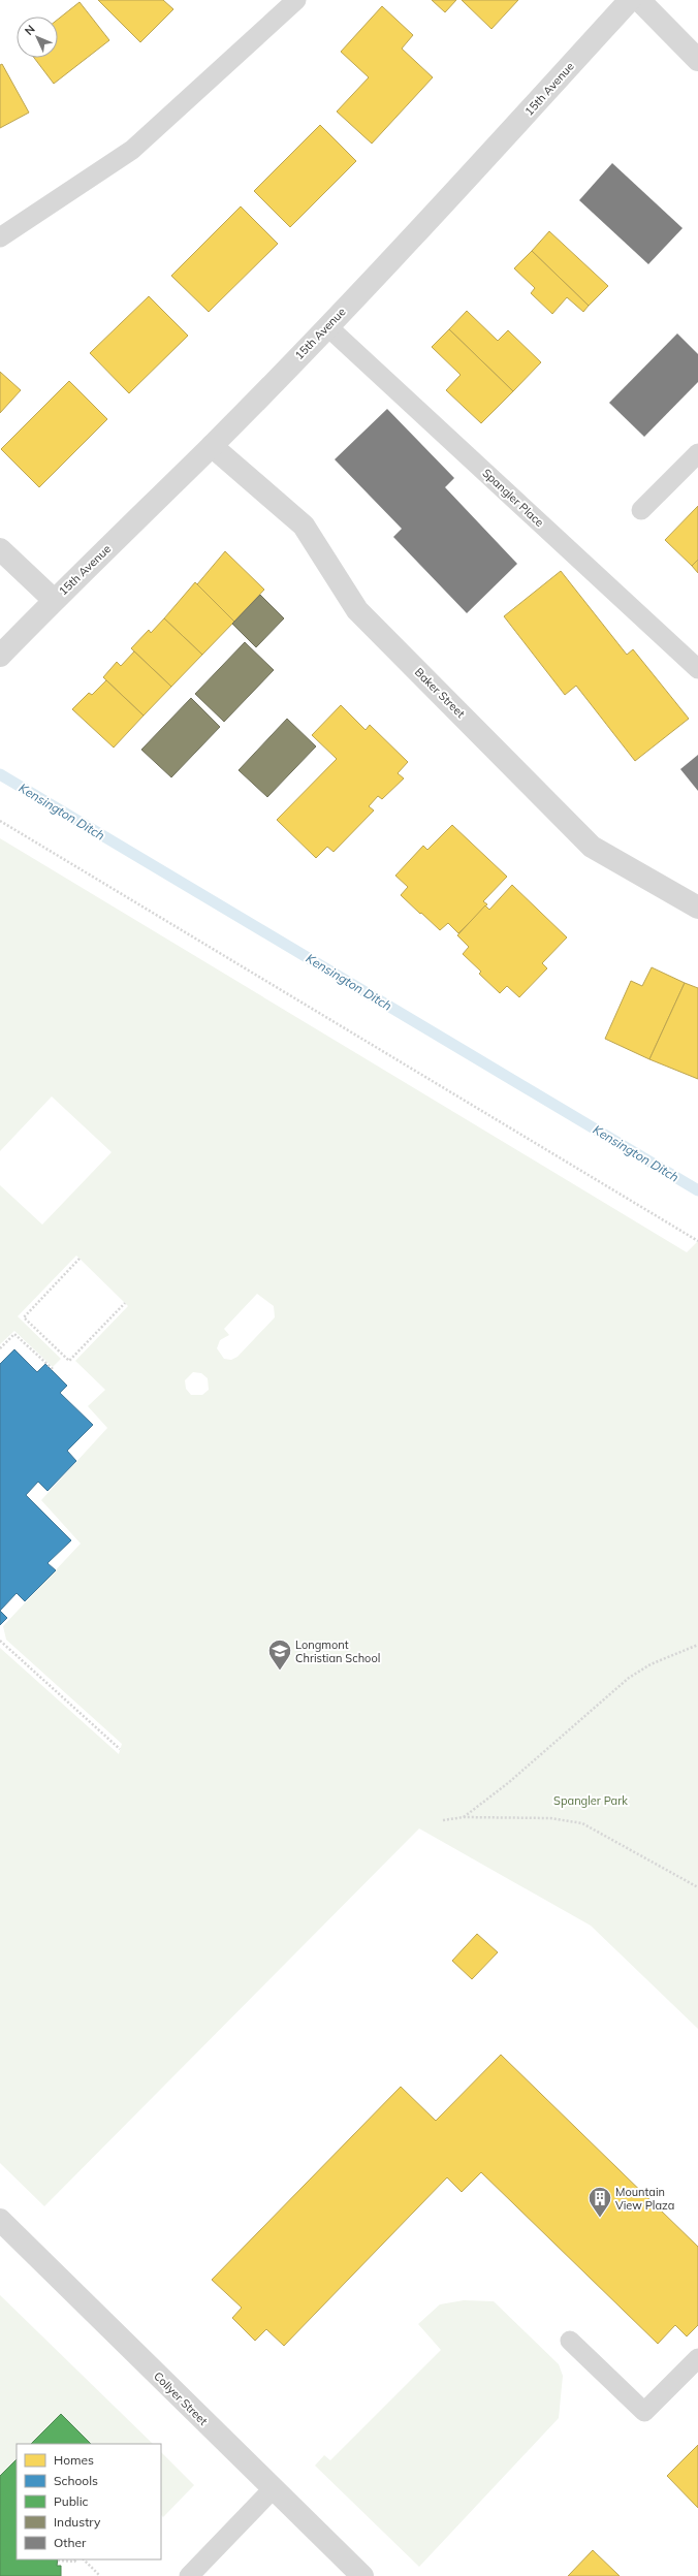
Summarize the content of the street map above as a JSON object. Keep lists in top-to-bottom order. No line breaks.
{"streets":{"street":["15th Avenue","Baker Street","Collyer Street"],"lane":["Spangler Place"]},"crossings":[["15th Avenue","Spangler Place"],["15th Avenue","Baker Street"]],"water":["Kensington Ditch"],"parks":["Spangler Park"],"places":{"school or university":["Longmont Christian School"],"building":["Mountain View Plaza"]},"legend":["Homes","Schools","Public","Industry","Other"],"north":"top left"}
